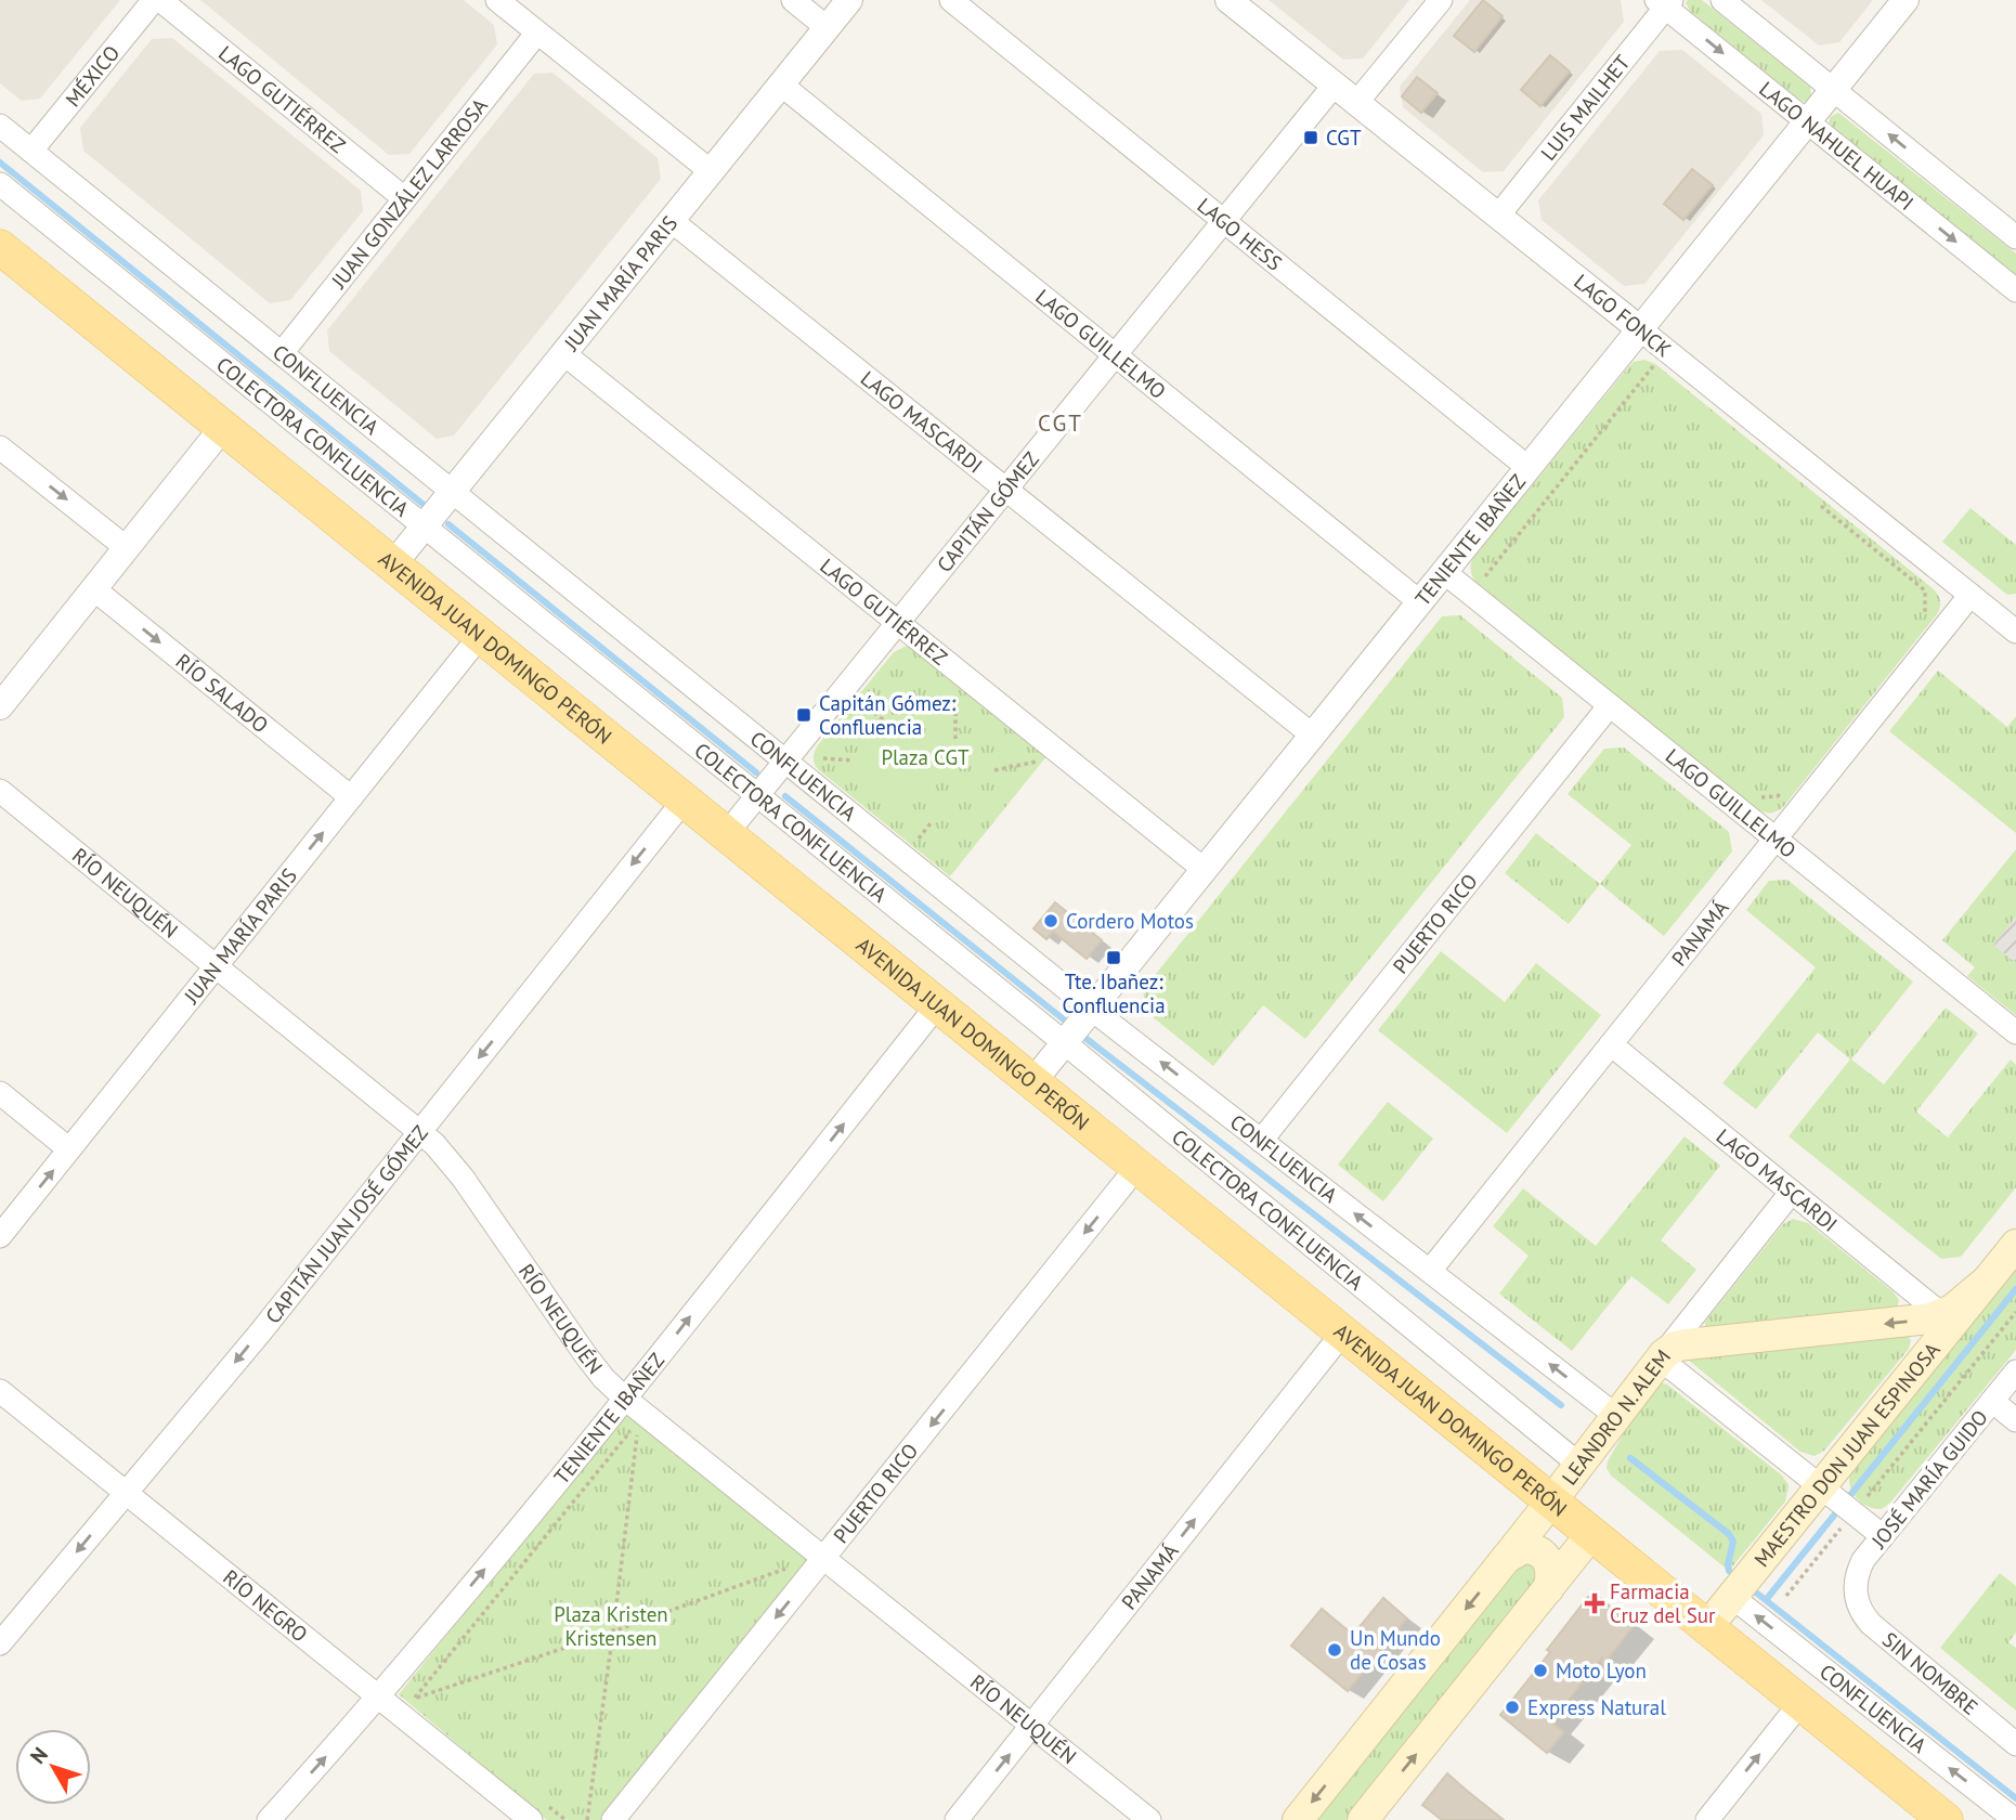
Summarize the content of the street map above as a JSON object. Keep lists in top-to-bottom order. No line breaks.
{"streets":{"main road":["AVENIDA JUAN DOMINGO PERÓN","LEANDRO N. ALEM","MAESTRO DON JUAN ESPINOSA"],"street":["MÉXICO","LAGO GUTIÉRREZ","LUIS MAILHET","LAGO NAHUEL HUAPI","JUAN GONZÁLEZ LARROSA","LAGO HESS","JUAN MARÍA PARIS","LAGO FONCK","LAGO GUILLELMO","CONFLUENCIA","LAGO MASCARDI","COLECTORA CONFLUENCIA","CAPITÁN GÓMEZ","TENIENTE IBAÑEZ","RÍO SALADO","RÍO NEUQUÉN","PUERTO RICO","PANAMÁ","CAPITÁN JUAN JOSÉ GÓMEZ","JOSÉ MARÍA GUIDO","RÍO NEGRO","SIN NOMBRE"]},"crossings":[["MÉXICO","CONFLUENCIA"],["LAGO GUTIÉRREZ","JUAN GONZÁLEZ LARROSA"],["LAGO GUTIÉRREZ","JUAN MARÍA PARIS"],["LAGO GUTIÉRREZ","CAPITÁN GÓMEZ"],["LAGO GUTIÉRREZ","TENIENTE IBAÑEZ"],["LUIS MAILHET","LAGO NAHUEL HUAPI"],["LUIS MAILHET","LAGO FONCK"],["LAGO NAHUEL HUAPI","TENIENTE IBAÑEZ"],["JUAN GONZÁLEZ LARROSA","CONFLUENCIA"],["LAGO HESS","CAPITÁN GÓMEZ"],["LAGO HESS","TENIENTE IBAÑEZ"],["JUAN MARÍA PARIS","LAGO GUILLELMO"],["JUAN MARÍA PARIS","CONFLUENCIA"],["JUAN MARÍA PARIS","LAGO MASCARDI"],["JUAN MARÍA PARIS","COLECTORA CONFLUENCIA"],["JUAN MARÍA PARIS","AVENIDA JUAN DOMINGO PERÓN"],["JUAN MARÍA PARIS","RÍO SALADO"],["JUAN MARÍA PARIS","RÍO NEUQUÉN"],["LAGO FONCK","CAPITÁN GÓMEZ"],["LAGO FONCK","TENIENTE IBAÑEZ"],["LAGO FONCK","PANAMÁ"],["LAGO GUILLELMO","CAPITÁN GÓMEZ"],["LAGO GUILLELMO","TENIENTE IBAÑEZ"],["LAGO GUILLELMO","PUERTO RICO"],["LAGO GUILLELMO","PANAMÁ"],["CONFLUENCIA","CAPITÁN GÓMEZ"],["CONFLUENCIA","TENIENTE IBAÑEZ"],["CONFLUENCIA","PUERTO RICO"],["CONFLUENCIA","PANAMÁ"],["CONFLUENCIA","LEANDRO N. ALEM"],["CONFLUENCIA","MAESTRO DON JUAN ESPINOSA"],["LAGO MASCARDI","CAPITÁN GÓMEZ"],["LAGO MASCARDI","TENIENTE IBAÑEZ"],["LAGO MASCARDI","PANAMÁ"],["LAGO MASCARDI","LEANDRO N. ALEM"],["LAGO MASCARDI","MAESTRO DON JUAN ESPINOSA"],["COLECTORA CONFLUENCIA","CAPITÁN GÓMEZ"],["COLECTORA CONFLUENCIA","TENIENTE IBAÑEZ"],["COLECTORA CONFLUENCIA","LEANDRO N. ALEM"],["CAPITÁN GÓMEZ","AVENIDA JUAN DOMINGO PERÓN"],["TENIENTE IBAÑEZ","AVENIDA JUAN DOMINGO PERÓN"],["TENIENTE IBAÑEZ","RÍO NEUQUÉN"],["TENIENTE IBAÑEZ","RÍO NEGRO"],["AVENIDA JUAN DOMINGO PERÓN","PUERTO RICO"],["AVENIDA JUAN DOMINGO PERÓN","PANAMÁ"],["AVENIDA JUAN DOMINGO PERÓN","CAPITÁN JUAN JOSÉ GÓMEZ"],["AVENIDA JUAN DOMINGO PERÓN","LEANDRO N. ALEM"],["AVENIDA JUAN DOMINGO PERÓN","MAESTRO DON JUAN ESPINOSA"],["RÍO NEUQUÉN","PUERTO RICO"],["RÍO NEUQUÉN","PANAMÁ"],["RÍO NEUQUÉN","CAPITÁN JUAN JOSÉ GÓMEZ"],["CAPITÁN JUAN JOSÉ GÓMEZ","RÍO NEGRO"],["LEANDRO N. ALEM","MAESTRO DON JUAN ESPINOSA"],["JOSÉ MARÍA GUIDO","SIN NOMBRE"]],"one_way":["CONFLUENCIA","TENIENTE IBAÑEZ","RÍO SALADO","PUERTO RICO","PANAMÁ","CAPITÁN JUAN JOSÉ GÓMEZ"],"districts":["CGT"],"parks":["Plaza CGT","Plaza Kristen Kristensen"],"places":{"transit":["CGT","Capitán Gómez: Confluencia","Tte. Ibañez: Confluencia"],"other":["Cordero Motos","Un Mundo de Cosas","Moto Lyon","Express Natural"],"health":["Farmacia Cruz del Sur"]},"north":"top left"}
